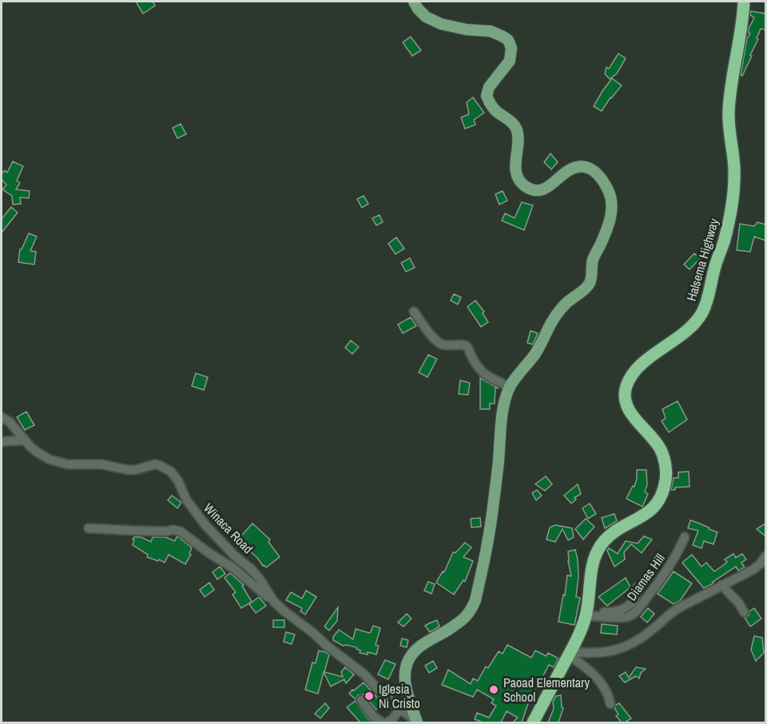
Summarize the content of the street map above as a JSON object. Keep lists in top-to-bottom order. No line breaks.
{"streets":{"highway":["Halsema Highway"],"street":["Winaca Road","Diamas Hill"]},"crossings":[["Halsema Highway","Diamas Hill"]],"places":["Paoad Elementary School","Iglesia Ni Cristo"]}
